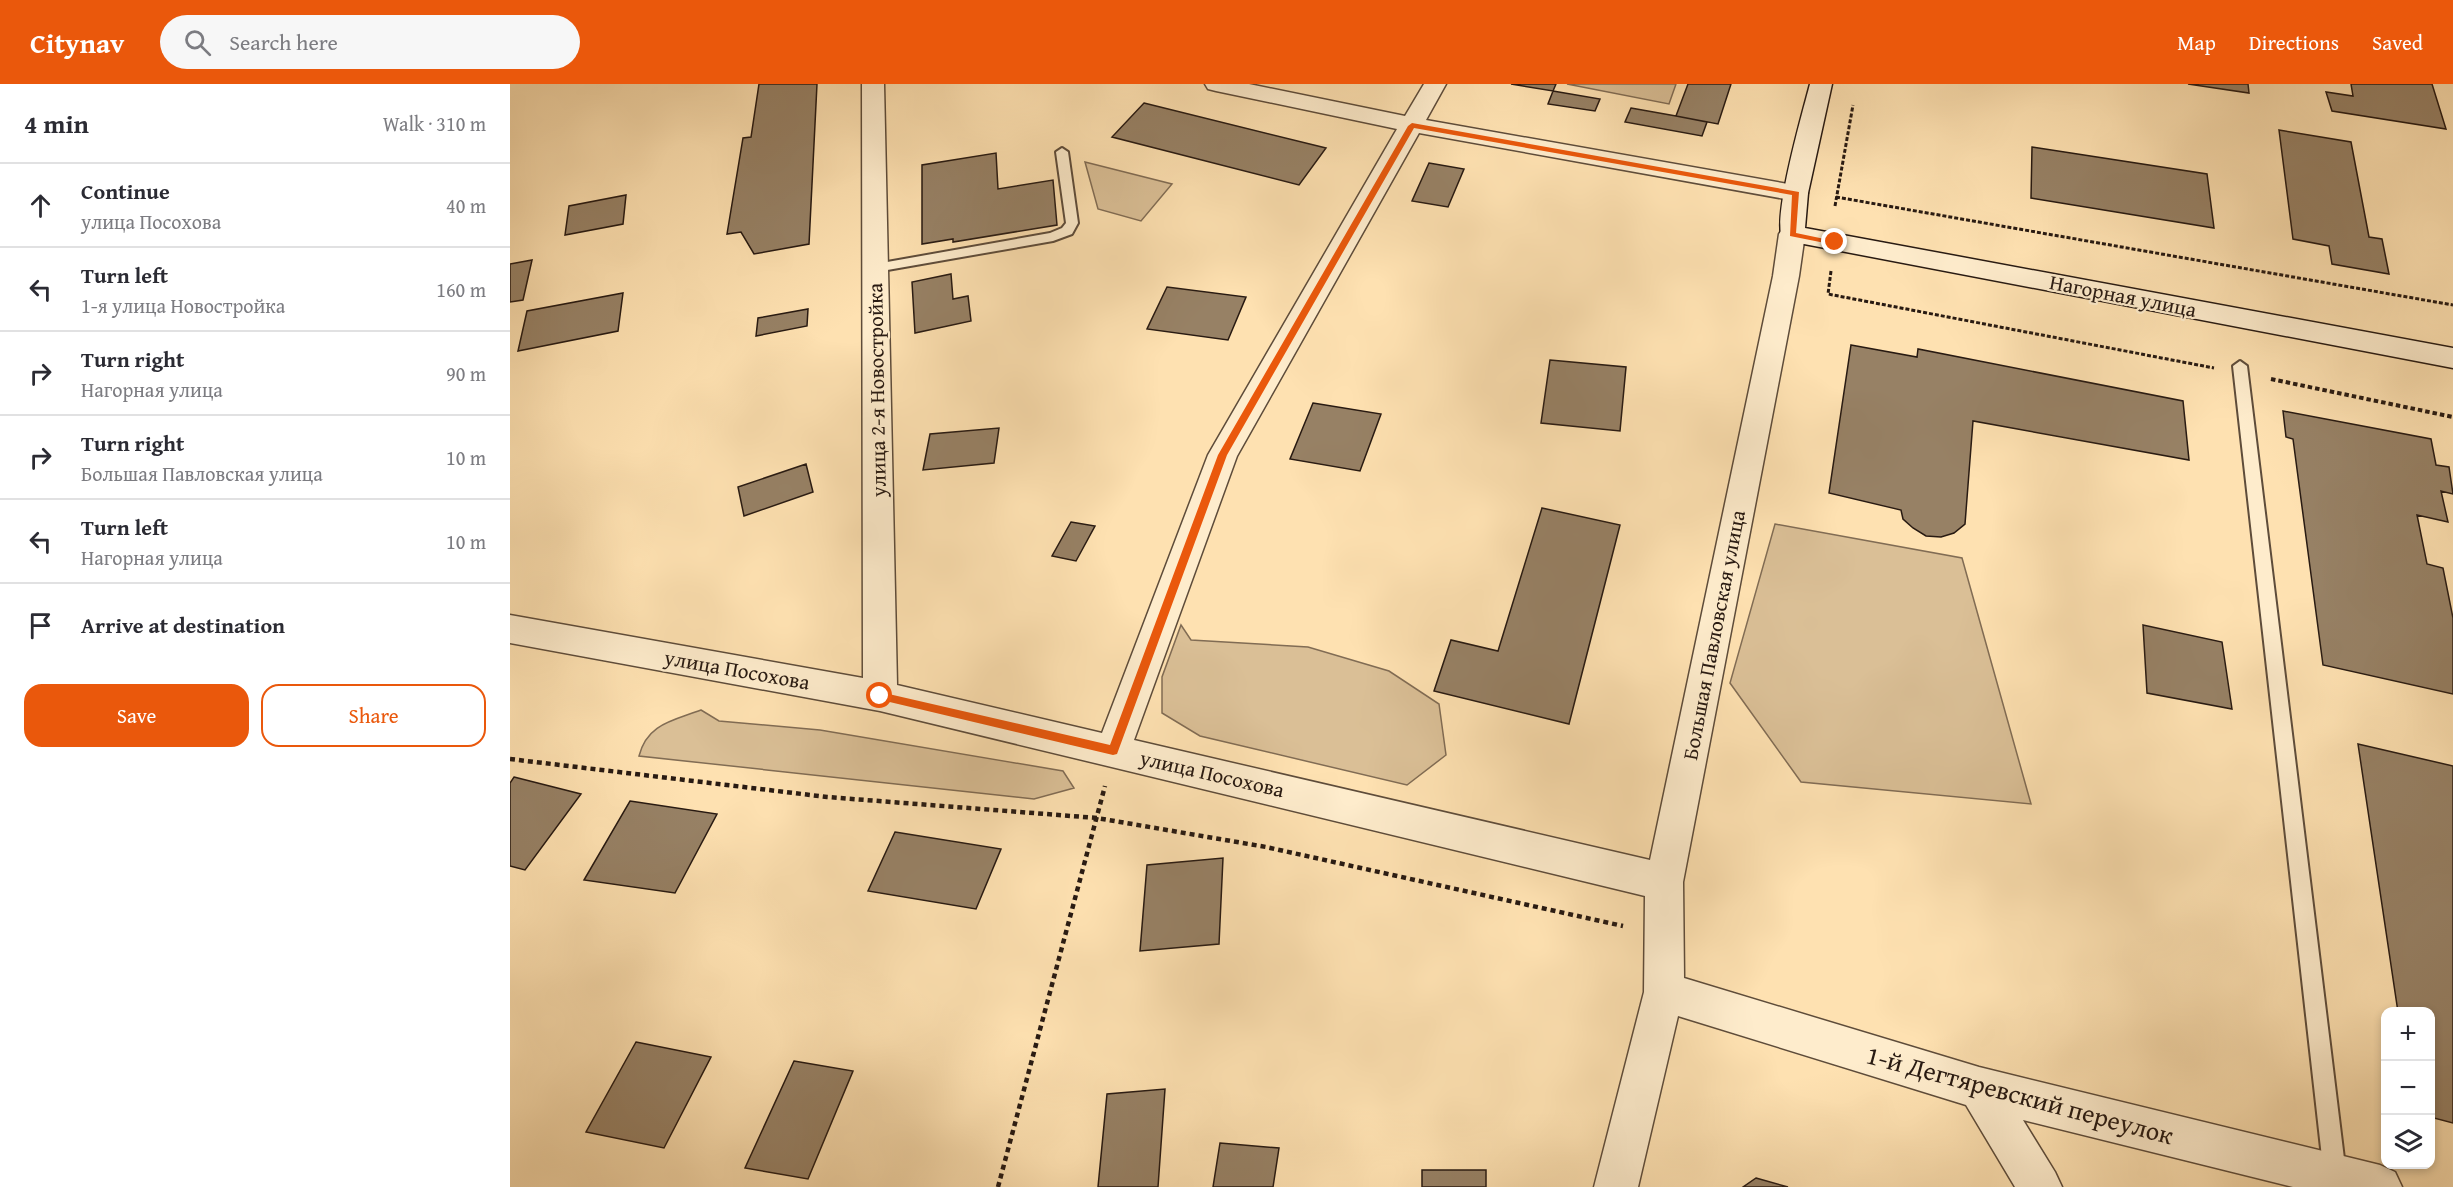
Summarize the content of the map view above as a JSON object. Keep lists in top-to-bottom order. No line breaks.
{"streets":{"street":["Нагорная улица","улица 2-я Новостройка","Большая Павловская улица","улица Посохова","1-й Дегтяревский переулок"]},"crossings":[["Нагорная улица","Большая Павловская улица"],["улица 2-я Новостройка","улица Посохова"],["Большая Павловская улица","улица Посохова"],["Большая Павловская улица","1-й Дегтяревский переулок"]],"page":{"header":"Citynav","search":"Search here","nav":["Map","Directions","Saved"],"heading":["4 min","Walk · 310 m"],"list":[["Continue","улица Посохова","40 m"],["Turn left","1-я улица Новостройка","160 m"],["Turn right","Нагорная улица","90 m"],["Turn right","Большая Павловская улица","10 m"],["Turn left","Нагорная улица","10 m"],"Arrive at destination"],"buttons":["Save","Share"],"map_buttons":["+","−"]}}
